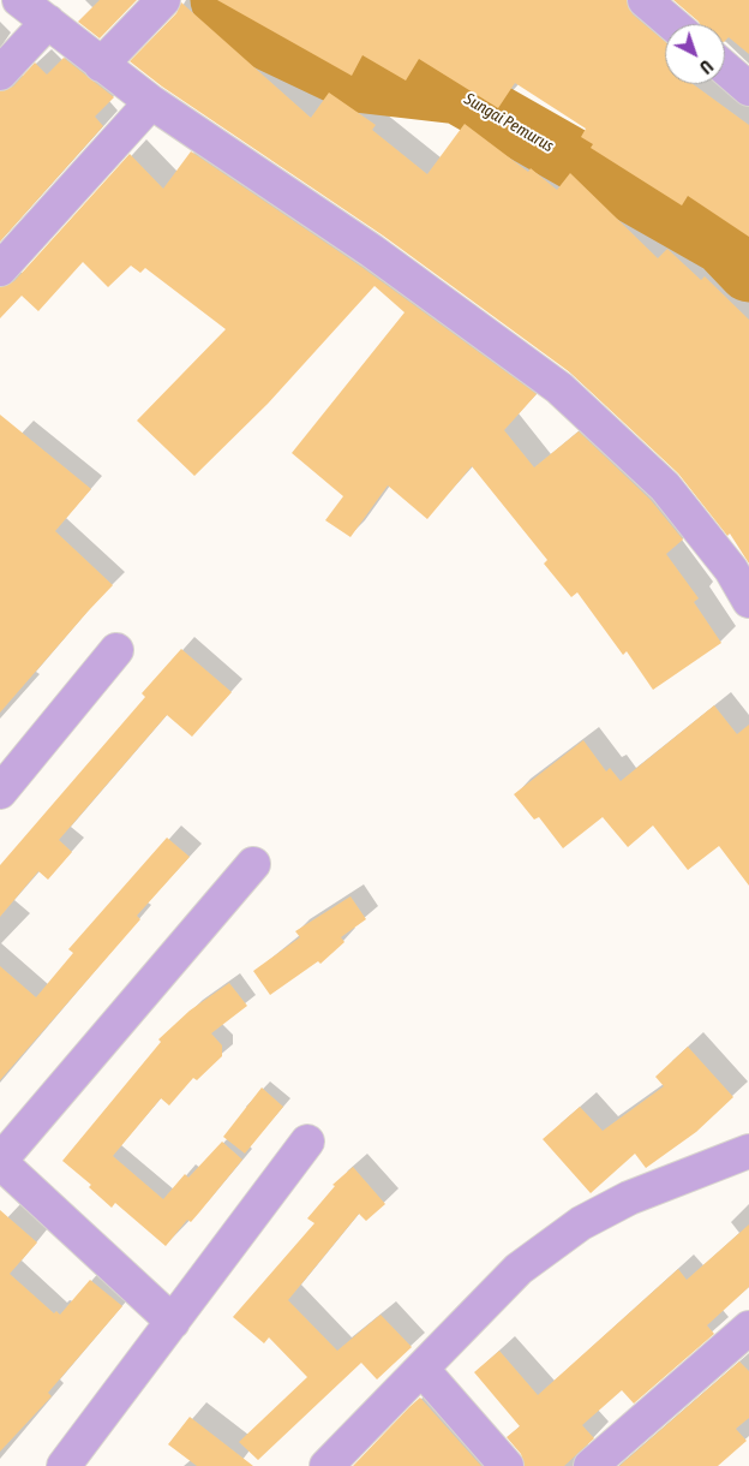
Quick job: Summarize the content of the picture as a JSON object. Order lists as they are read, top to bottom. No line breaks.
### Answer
{"water":["Sungai Pemurus"],"north":"bottom right"}
